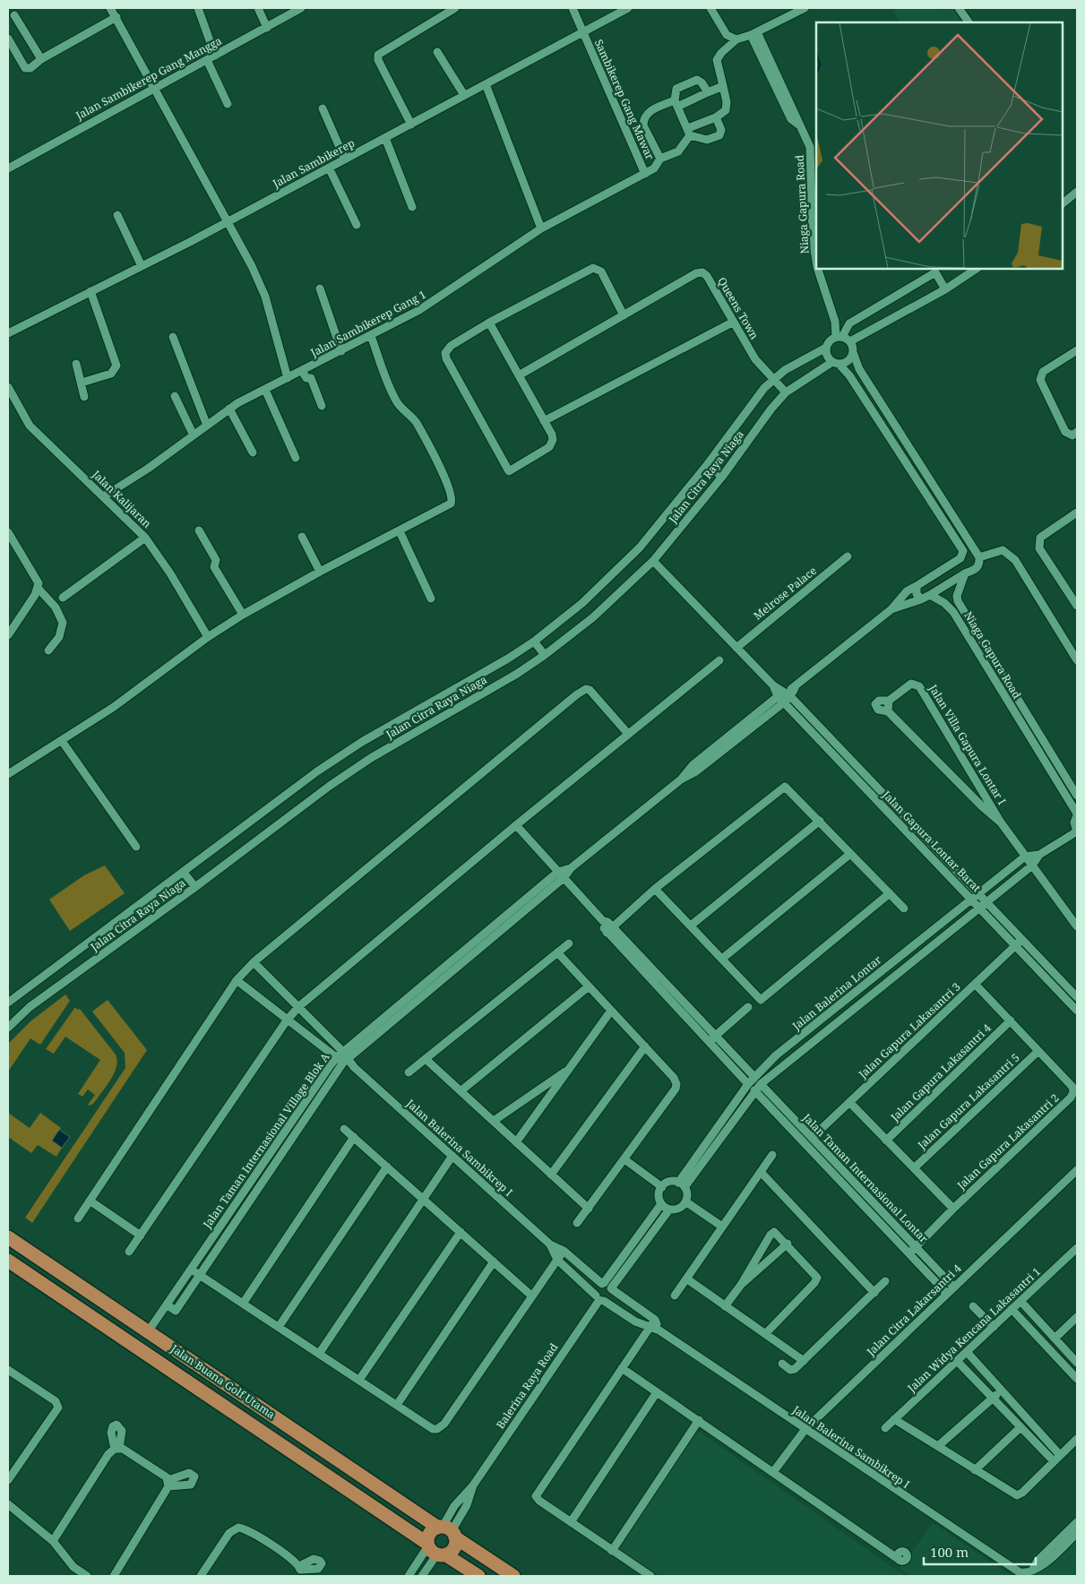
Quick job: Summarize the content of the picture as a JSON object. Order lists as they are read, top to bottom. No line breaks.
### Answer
{"streets":{"main road":["Jalan Buana Golf Utama"],"street":["Jalan Sambikerep Gang Mangga","Sambikerep Gang Mawar","Jalan Sambikerep","Niaga Gapura Road","Queens Town","Jalan Sambikerep Gang 1","Jalan Citra Raya Niaga","Jalan Kalijaran","Melrose Palace","Jalan Villa Gapura Lontar I","Jalan Gapura Lontar Barat","Jalan Balerina Lontar","Jalan Gapura Lakasantri 3","Jalan Gapura Lakasantri 4","Jalan Gapura Lakasantri 5","Jalan Taman Internasional Village Blok A","Jalan Gapura Lakasantri 2","Jalan Balerina Sambikrep I","Jalan Taman Internasional Lontar","Jalan Citra Lakarsantri 4","Jalan Widya Kencana Lakasantri 1","Balerina Raya Road"]},"crossings":[["Sambikerep Gang Mawar","Jalan Sambikerep"],["Sambikerep Gang Mawar","Jalan Sambikerep Gang 1"],["Niaga Gapura Road","Jalan Citra Raya Niaga"],["Queens Town","Jalan Citra Raya Niaga"],["Jalan Sambikerep Gang 1","Jalan Kalijaran"],["Jalan Citra Raya Niaga","Jalan Gapura Lontar Barat"],["Melrose Palace","Jalan Gapura Lontar Barat"],["Jalan Villa Gapura Lontar I","Jalan Balerina Lontar"],["Jalan Gapura Lontar Barat","Jalan Balerina Lontar"],["Jalan Gapura Lontar Barat","Jalan Gapura Lakasantri 3"],["Jalan Gapura Lontar Barat","Jalan Taman Internasional Village Blok A"],["Jalan Balerina Lontar","Jalan Taman Internasional Lontar"],["Jalan Gapura Lakasantri 3","Jalan Gapura Lakasantri 2"],["Jalan Gapura Lakasantri 3","Jalan Taman Internasional Lontar"],["Jalan Gapura Lakasantri 4","Jalan Gapura Lakasantri 2"],["Jalan Gapura Lakasantri 5","Jalan Gapura Lakasantri 2"],["Jalan Taman Internasional Village Blok A","Jalan Balerina Sambikrep I"],["Jalan Taman Internasional Village Blok A","Jalan Buana Golf Utama"],["Jalan Gapura Lakasantri 2","Jalan Taman Internasional Lontar"],["Jalan Balerina Sambikrep I","Jalan Citra Lakarsantri 4"],["Jalan Balerina Sambikrep I","Balerina Raya Road"],["Jalan Taman Internasional Lontar","Jalan Citra Lakarsantri 4"],["Jalan Buana Golf Utama","Balerina Raya Road"]],"scale_bar":"100 m"}
